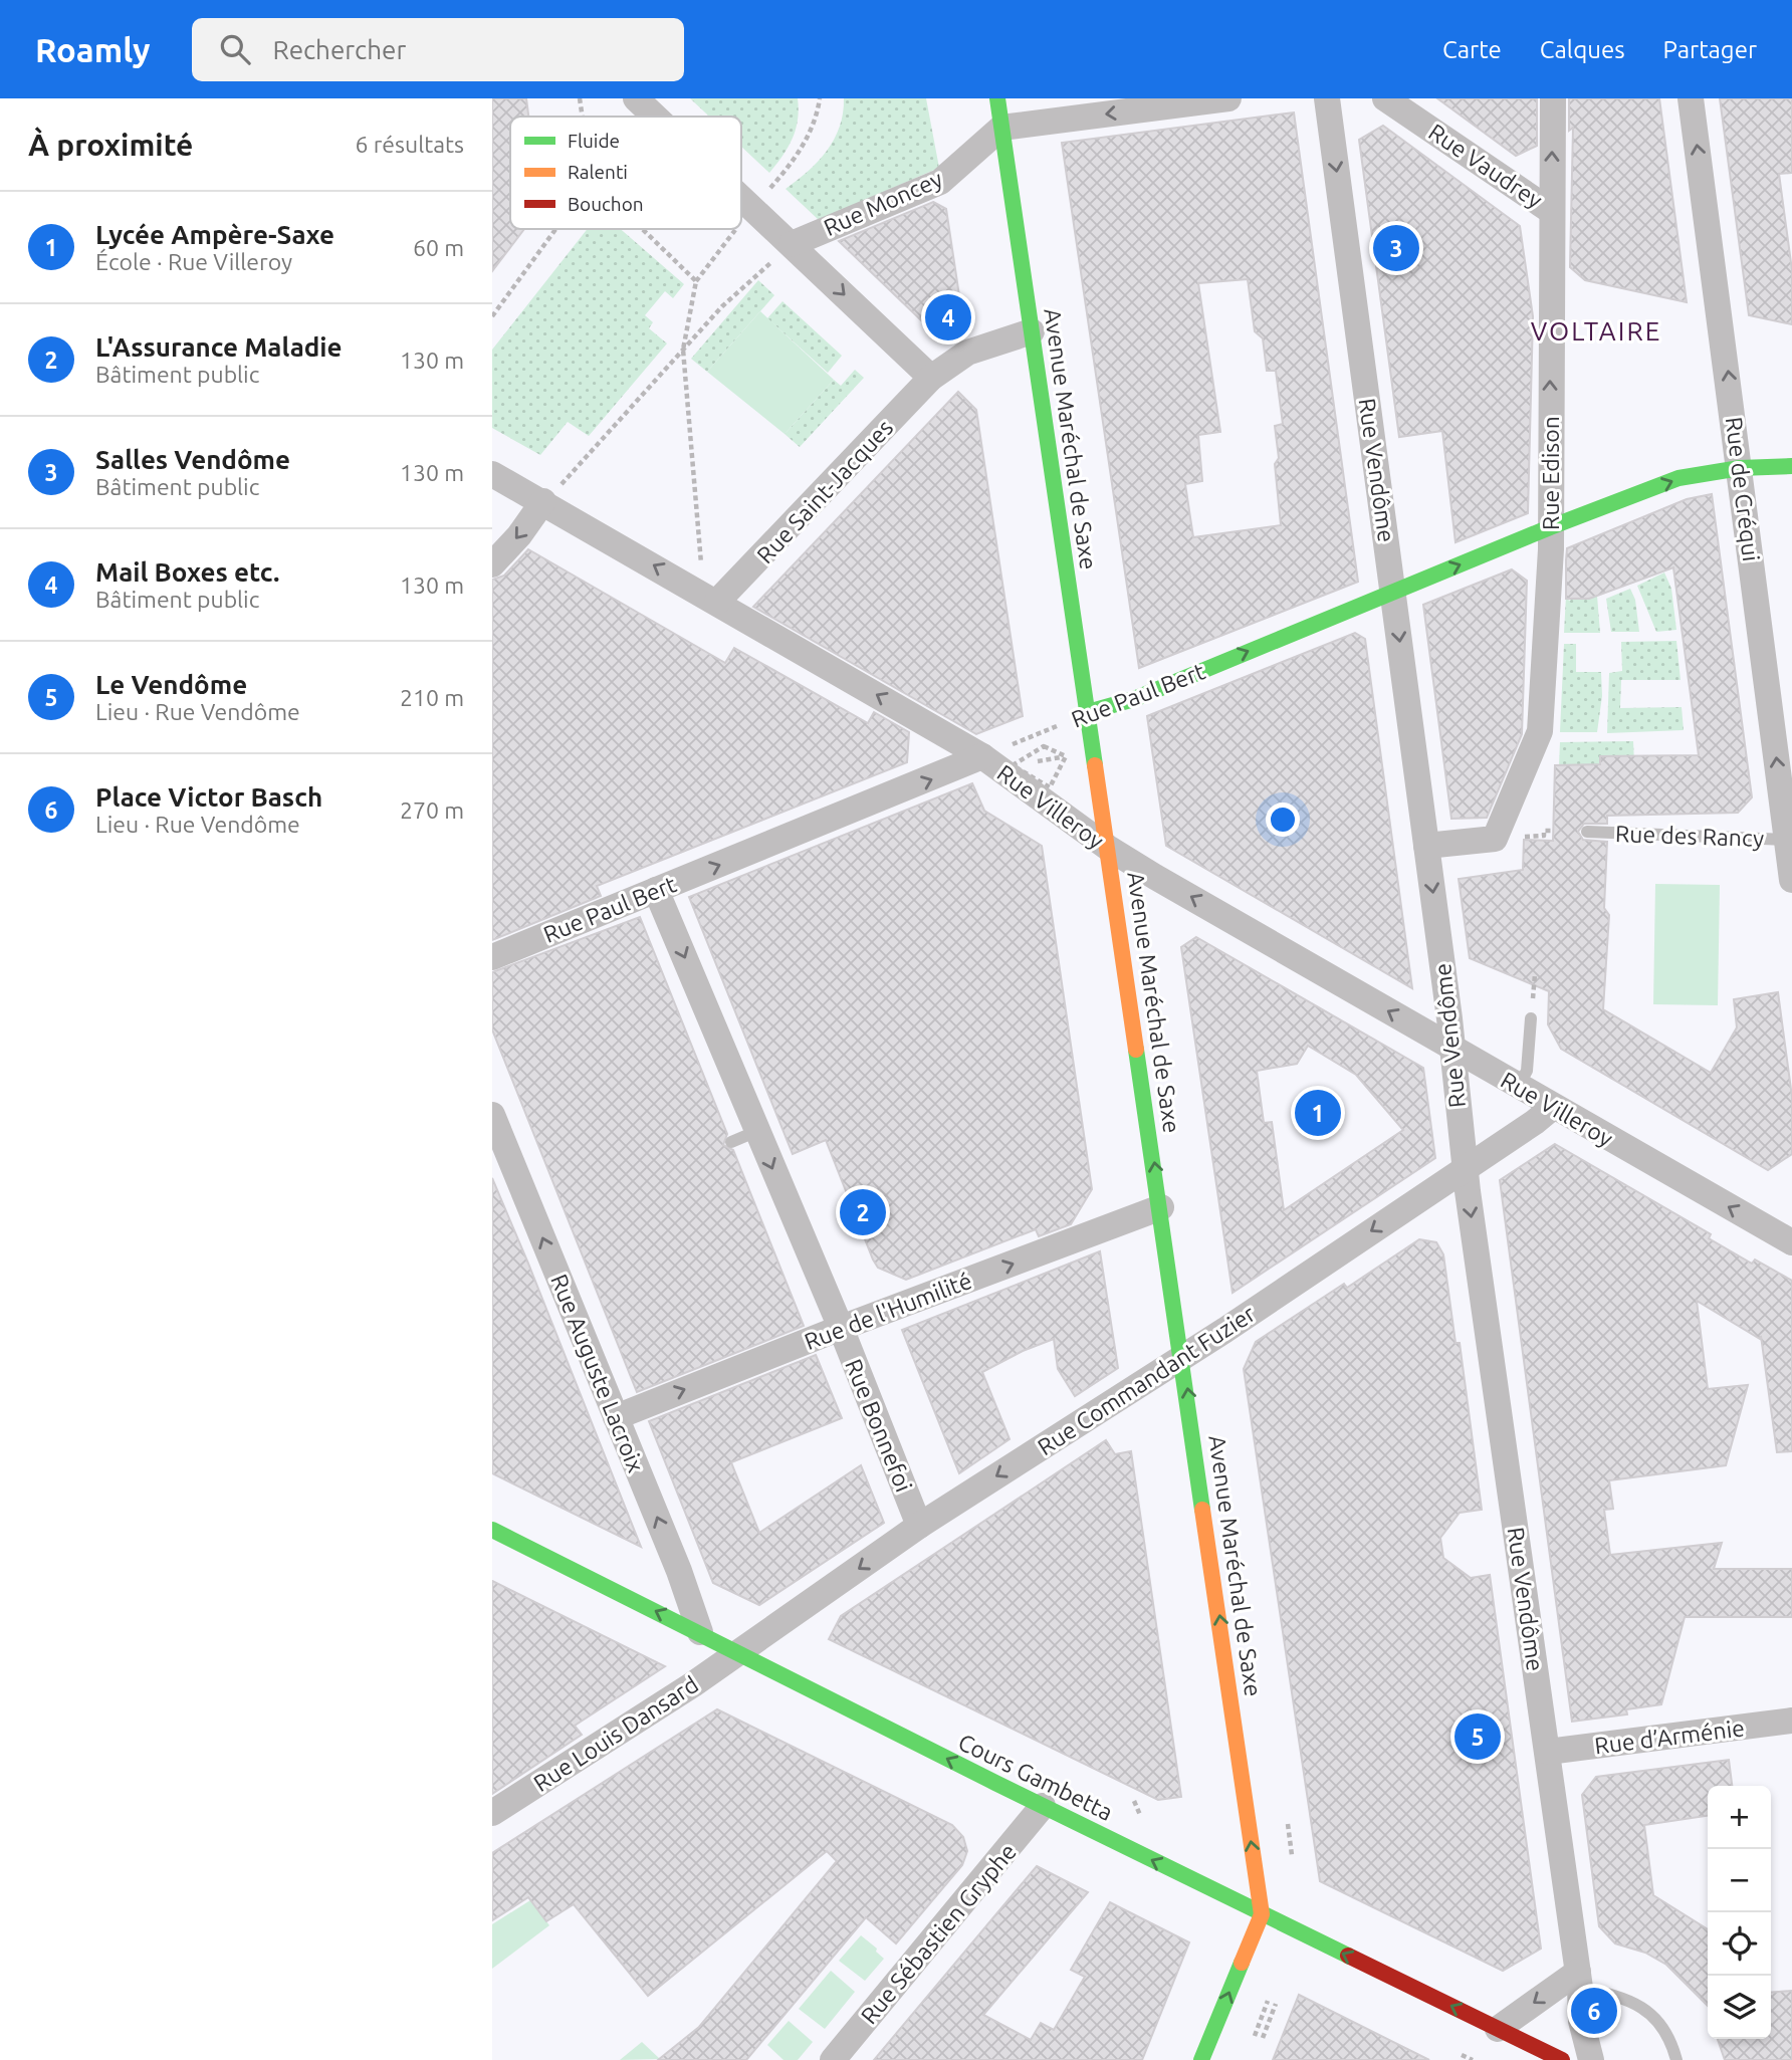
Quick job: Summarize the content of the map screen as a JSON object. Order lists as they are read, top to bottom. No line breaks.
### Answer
{"streets":{"main road":["Avenue Maréchal de Saxe","Rue Paul Bert","Cours Gambetta"],"street":["Rue Vaudrey","Rue Moncey","Rue Vendôme","Rue Edison","Rue de Créqui","Rue Saint-Jacques","Rue Villeroy","Rue de l'Humilité","Rue Auguste Lacroix","Rue Commandant Fuzier","Rue Bonnefoi","Rue Louis Dansard","Rue d’Arménie","Rue Sébastien Gryphe"],"lane":["Rue des Rancy"]},"crossings":[["Rue Vaudrey","Rue Edison"],["Rue Moncey","Avenue Maréchal de Saxe"],["Avenue Maréchal de Saxe","Rue Saint-Jacques"],["Avenue Maréchal de Saxe","Rue Paul Bert"],["Avenue Maréchal de Saxe","Rue Villeroy"],["Avenue Maréchal de Saxe","Rue de l'Humilité"],["Avenue Maréchal de Saxe","Rue Commandant Fuzier"],["Avenue Maréchal de Saxe","Cours Gambetta"],["Rue Vendôme","Rue Edison"],["Rue Vendôme","Rue Paul Bert"],["Rue Vendôme","Rue Villeroy"],["Rue Vendôme","Rue Commandant Fuzier"],["Rue Vendôme","Rue d’Arménie"],["Rue Edison","Rue Paul Bert"],["Rue de Créqui","Rue Paul Bert"],["Rue de Créqui","Rue des Rancy"],["Rue Saint-Jacques","Rue Villeroy"],["Rue Paul Bert","Rue Villeroy"],["Rue Paul Bert","Rue Bonnefoi"],["Rue Villeroy","Rue Commandant Fuzier"],["Rue de l'Humilité","Rue Auguste Lacroix"],["Rue de l'Humilité","Rue Bonnefoi"],["Rue Auguste Lacroix","Cours Gambetta"],["Rue Commandant Fuzier","Rue Bonnefoi"],["Rue Commandant Fuzier","Rue Louis Dansard"],["Rue Commandant Fuzier","Cours Gambetta"],["Rue Louis Dansard","Cours Gambetta"],["Cours Gambetta","Rue Sébastien Gryphe"]],"one_way":["Avenue Maréchal de Saxe","Rue Vendôme","Rue Edison","Rue de Créqui","Rue Paul Bert","Rue Villeroy","Rue de l'Humilité","Rue Auguste Lacroix","Rue Commandant Fuzier","Rue Bonnefoi","Cours Gambetta"],"districts":["VOLTAIRE"],"legend":["Fluide","Ralenti","Bouchon"],"page":{"header":"Roamly","search":"Rechercher","nav":["Carte","Calques","Partager"],"heading":["À proximité","6 résultats"],"list":[{"mark":"1","name":"Lycée Ampère-Saxe","note":"École · Rue Villeroy","value":"60 m"},{"mark":"2","name":"L'Assurance Maladie","note":"Bâtiment public","value":"130 m"},{"mark":"3","name":"Salles Vendôme","note":"Bâtiment public","value":"130 m"},{"mark":"4","name":"Mail Boxes etc.","note":"Bâtiment public","value":"130 m"},{"mark":"5","name":"Le Vendôme","note":"Lieu · Rue Vendôme","value":"210 m"},{"mark":"6","name":"Place Victor Basch","note":"Lieu · Rue Vendôme","value":"270 m"}],"pins":["3","4","1","2","5","6"],"map_buttons":["+","−"]}}
